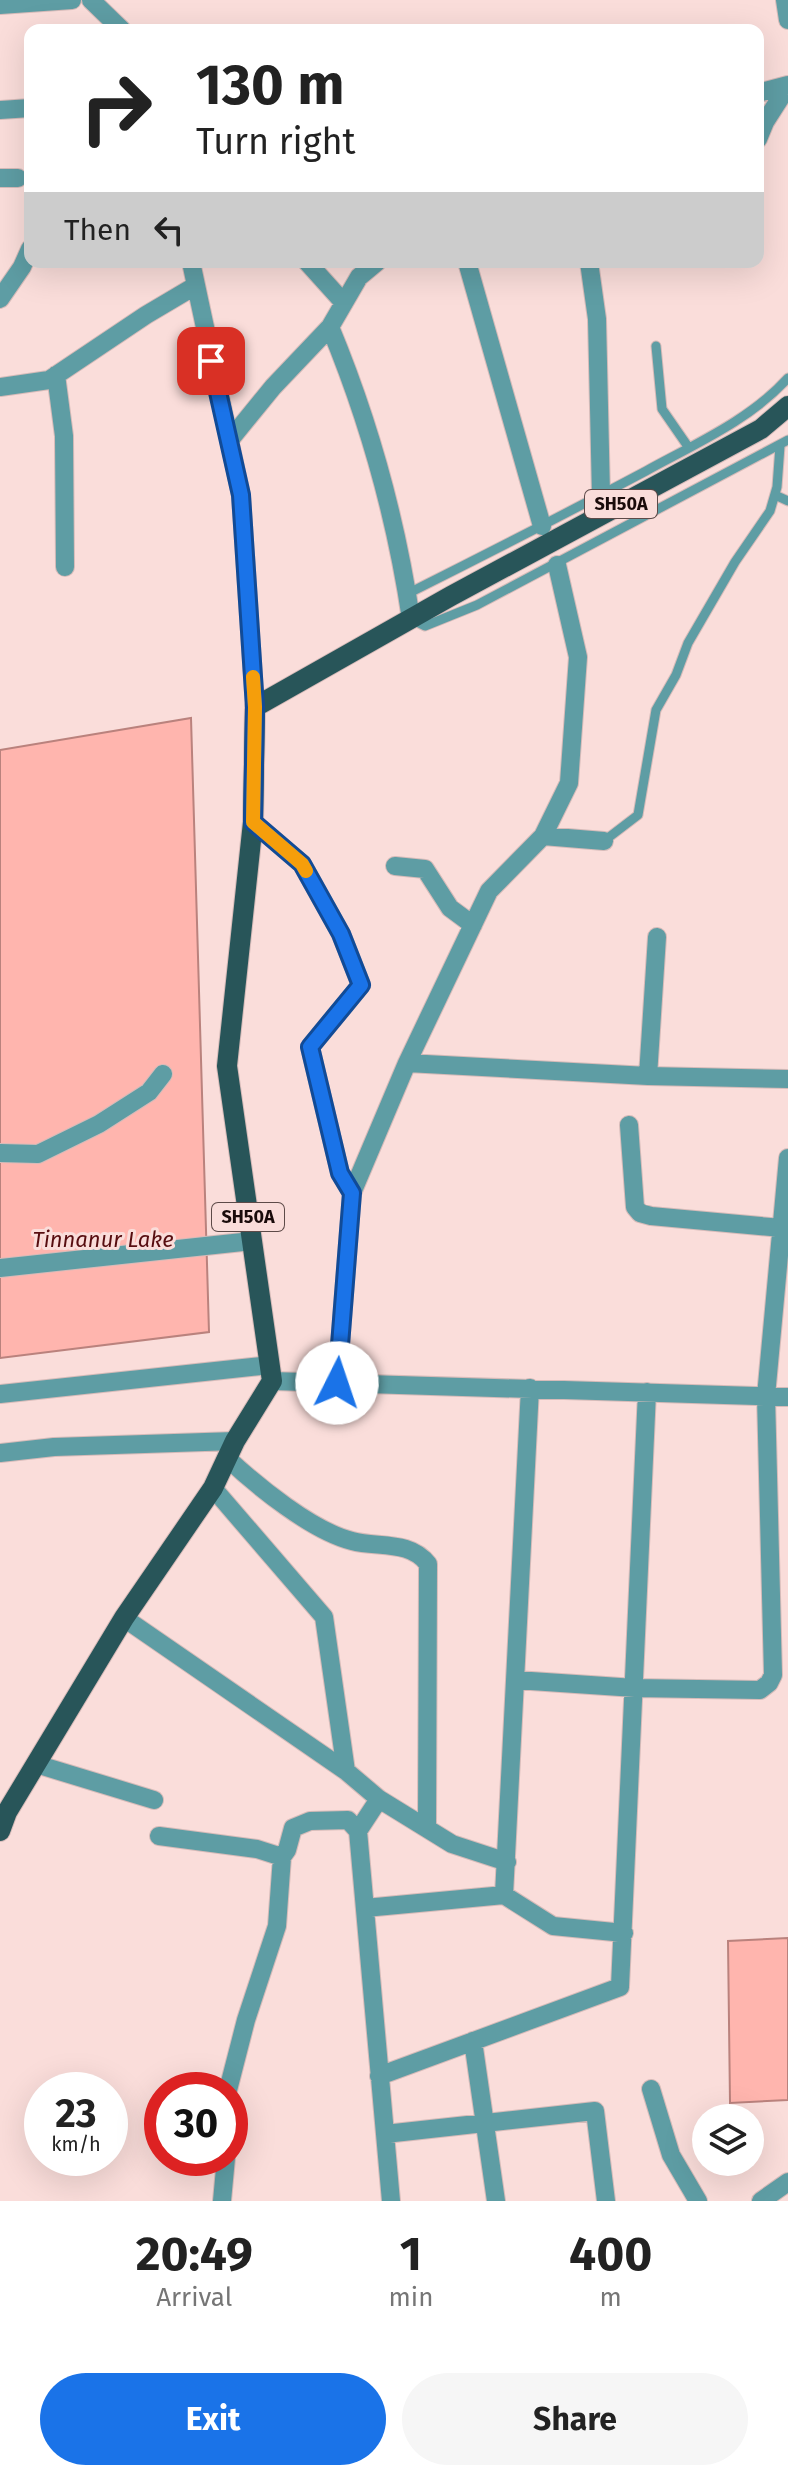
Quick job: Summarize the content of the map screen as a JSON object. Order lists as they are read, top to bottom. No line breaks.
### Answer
{"streets":{"main road":["SH50A"]},"water":["Tinnanur Lake"],"page":{"turn":["130 m","Turn right"],"then":"Then","speed":"23 km/h","limit":"30","eta":["20:49","Arrival","1","min","400","m"],"buttons":["Exit","Share"]}}
